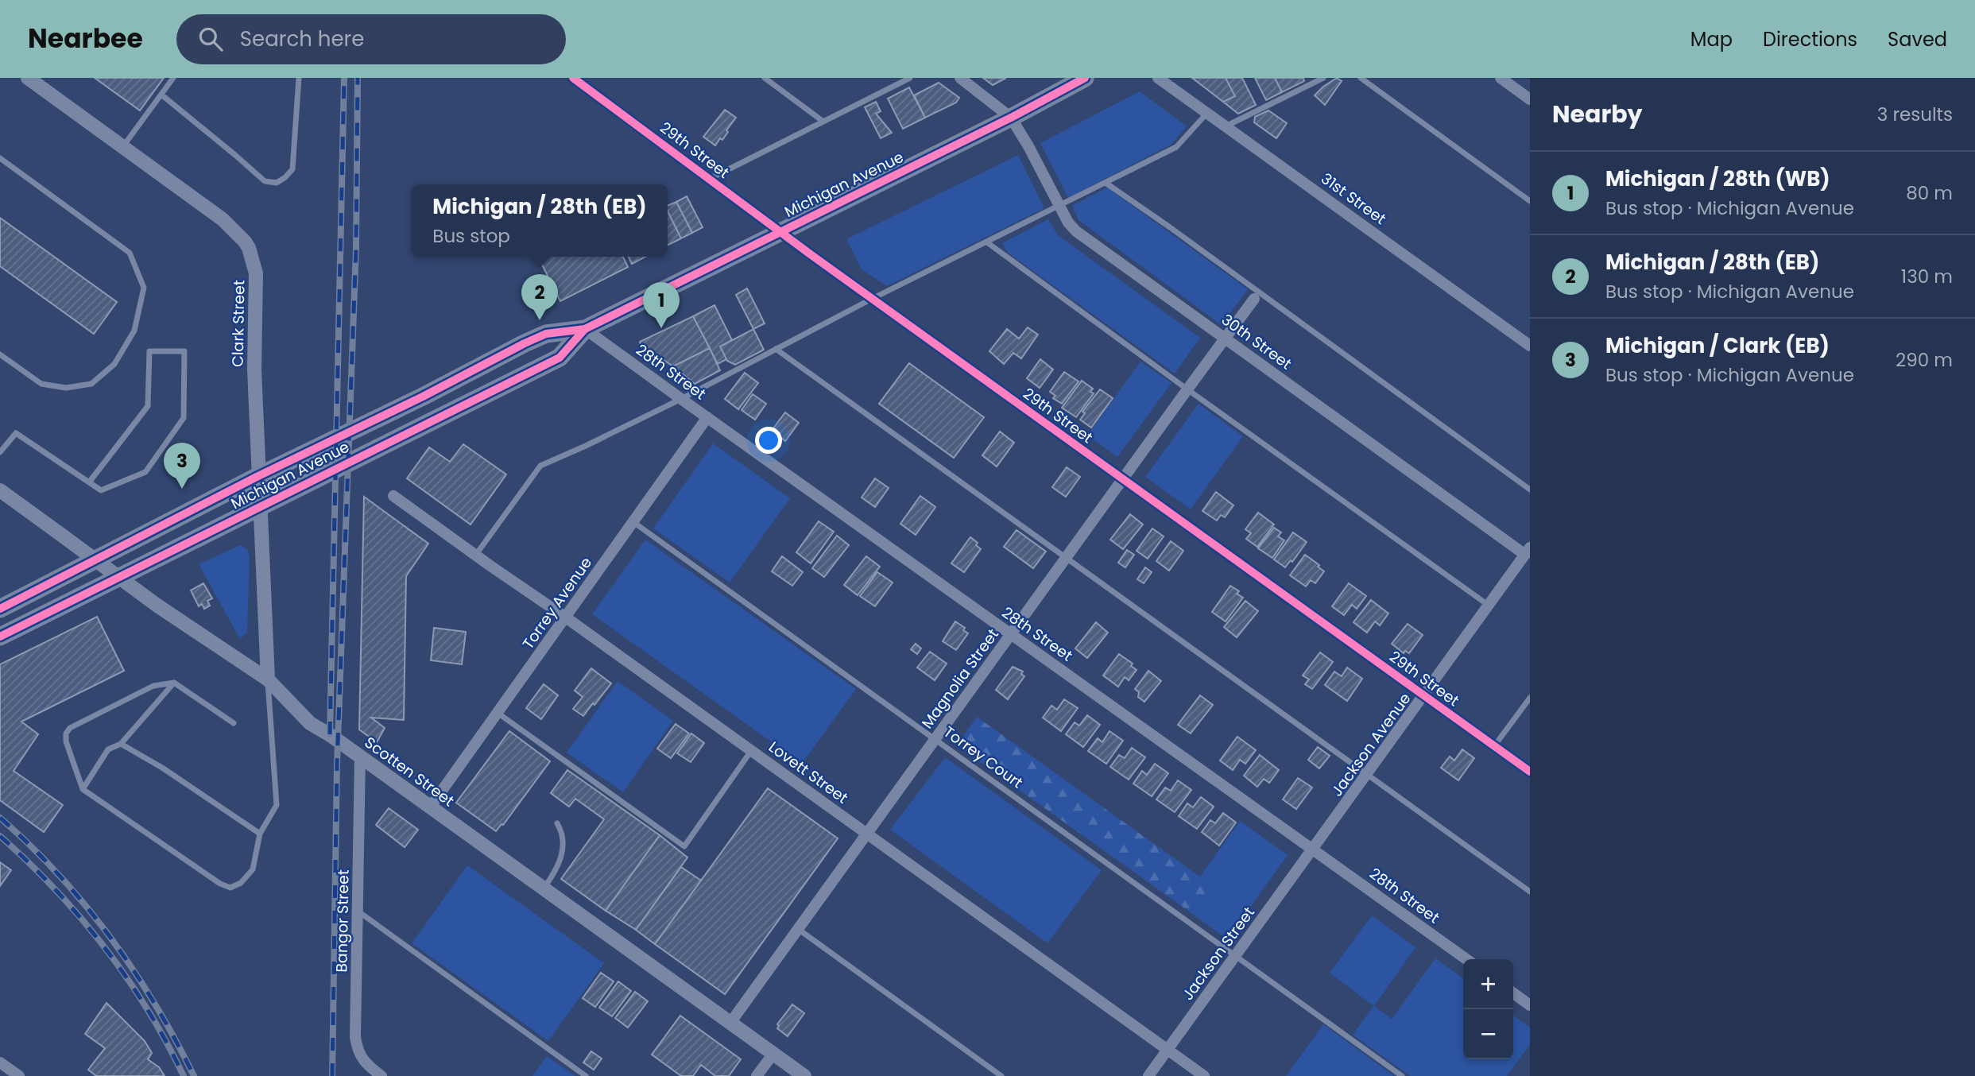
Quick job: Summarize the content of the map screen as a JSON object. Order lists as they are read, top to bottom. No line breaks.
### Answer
{"streets":{"main road":["Michigan Avenue"],"street":["29th Street","31st Street","Clark Street","30th Street","28th Street","Torrey Avenue","Magnolia Street","Jackson Avenue","Scotten Street","Lovett Street","Bangor Street","Jackson Street"],"lane":["Torrey Court"]},"crossings":[["29th Street","Michigan Avenue"],["29th Street","Magnolia Street"],["29th Street","Jackson Avenue"],["Michigan Avenue","Clark Street"],["Michigan Avenue","30th Street"],["Michigan Avenue","28th Street"],["Clark Street","Scotten Street"],["30th Street","Magnolia Street"],["30th Street","Jackson Avenue"],["28th Street","Torrey Avenue"],["28th Street","Magnolia Street"],["28th Street","Jackson Avenue"],["28th Street","Jackson Street"],["Torrey Avenue","Torrey Court"],["Torrey Avenue","Scotten Street"],["Torrey Avenue","Lovett Street"],["Magnolia Street","Torrey Court"],["Magnolia Street","Scotten Street"],["Magnolia Street","Lovett Street"],["Jackson Avenue","Jackson Street"],["Torrey Court","Jackson Street"],["Scotten Street","Bangor Street"],["Lovett Street","Jackson Street"]],"page":{"header":"Nearbee","search":"Search here","nav":["Map","Directions","Saved"],"heading":["Nearby","3 results"],"list":[{"mark":"1","name":"Michigan / 28th (WB)","note":"Bus stop · Michigan Avenue","value":"80 m"},{"mark":"2","name":"Michigan / 28th (EB)","note":"Bus stop · Michigan Avenue","value":"130 m"},{"mark":"3","name":"Michigan / Clark (EB)","note":"Bus stop · Michigan Avenue","value":"290 m"}],"popup":["Michigan / 28th (EB)","Bus stop"],"pins":["2","1","3"],"map_buttons":["+","−"]}}
